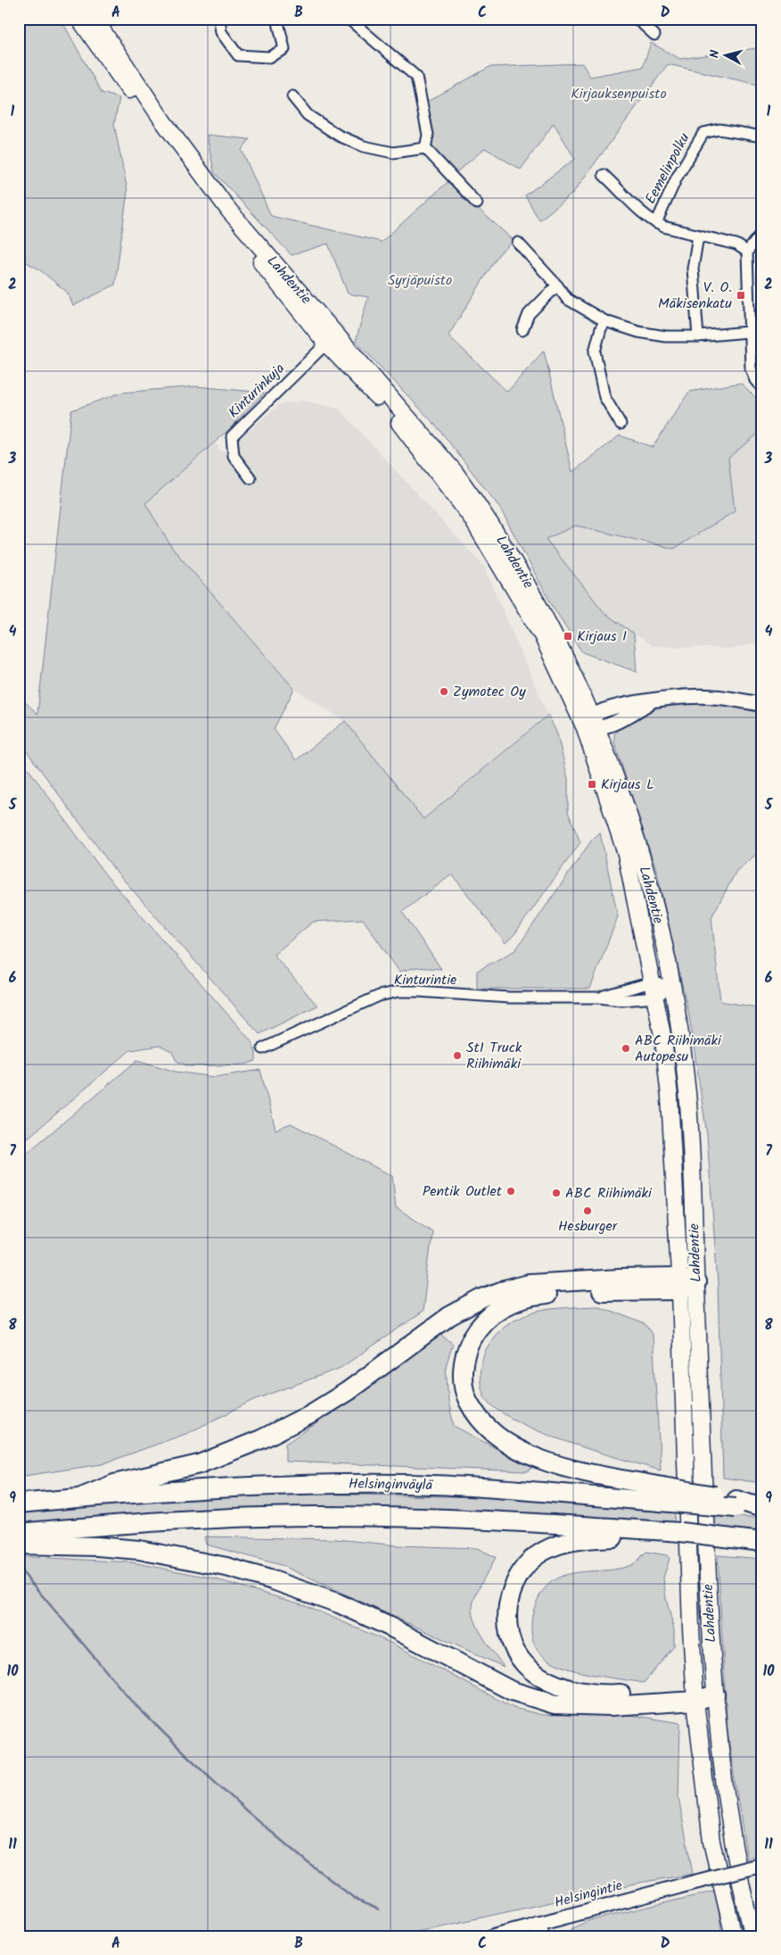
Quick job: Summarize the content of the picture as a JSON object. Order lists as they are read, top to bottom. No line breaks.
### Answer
{"streets":{"highway":["Helsinginväylä"],"main road":["Lahdentie","Helsingintie"],"street":["Eemelinpolku","Kinturinkuja","Kinturintie"]},"crossings":[["Lahdentie","Kinturinkuja"],["Lahdentie","Kinturintie"]],"parks":["Kirjauksenpuisto","Syrjäpuisto"],"places":{"transit":["V. O. Mäkisenkatu","Kirjaus I","Kirjaus L"],"other":["Zymotec Oy","ABC Riihimäki Autopesu","St1 Truck Riihimäki","Pentik Outlet","ABC Riihimäki","Hesburger"]},"north":"left","grid":{"columns":["A","B","C","D"],"rows":["1","2","3","4","5","6","7","8","9","10","11"]}}
